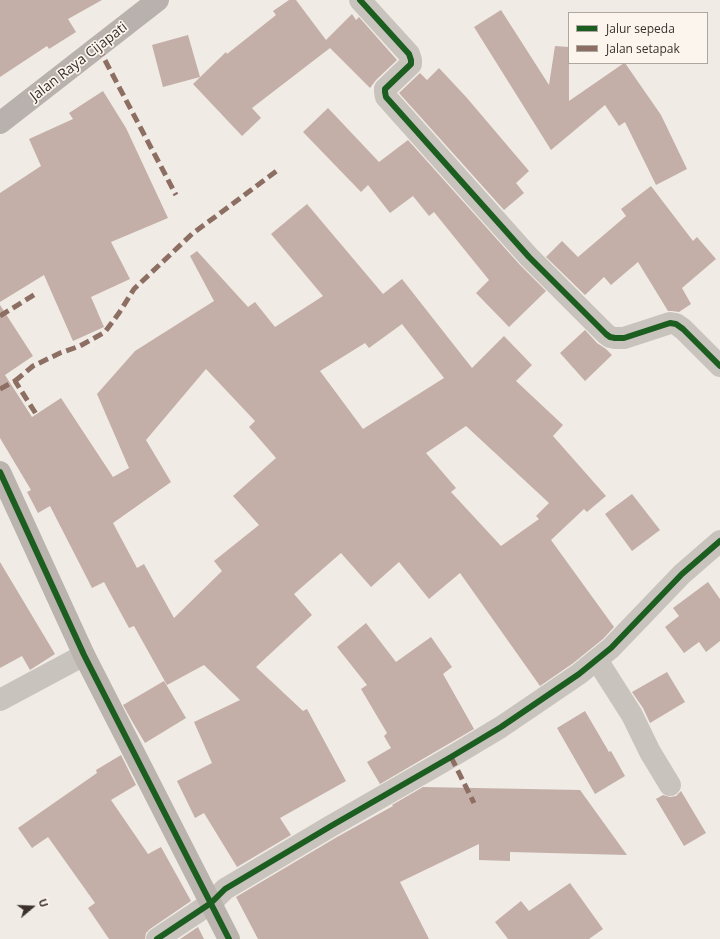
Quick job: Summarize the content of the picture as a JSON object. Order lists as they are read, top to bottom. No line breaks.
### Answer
{"streets":{"main road":["Jalan Raya Cijapati"]},"legend":["Jalur sepeda","Jalan setapak"],"north":"right"}
